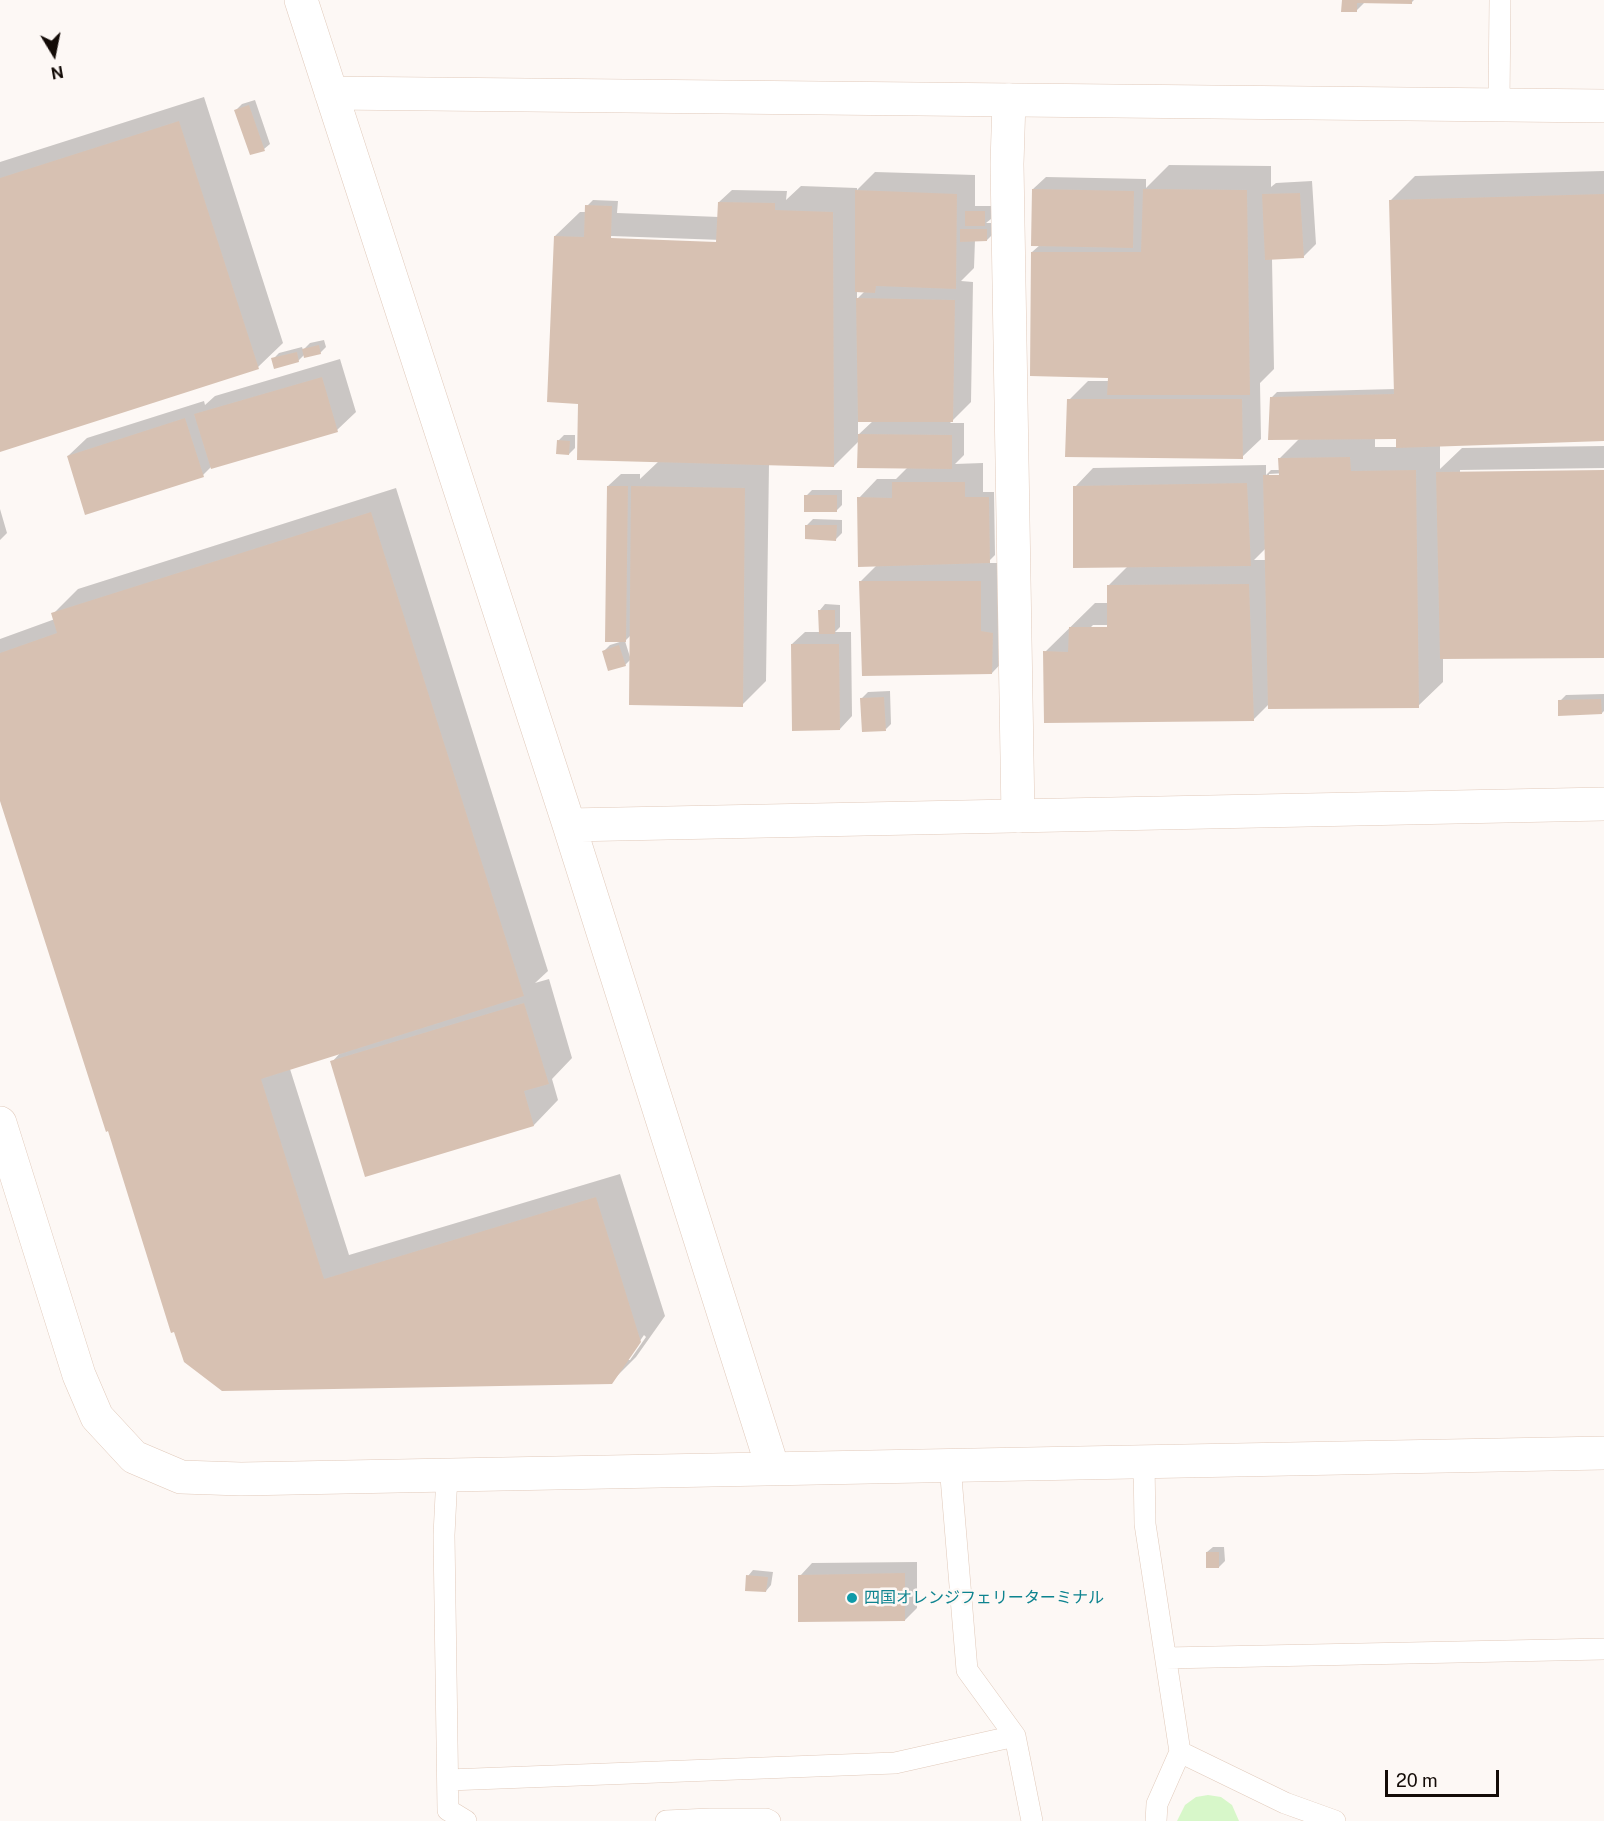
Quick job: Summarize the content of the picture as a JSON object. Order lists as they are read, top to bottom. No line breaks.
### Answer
{"places":["四国オレンジフェリーターミナル"],"scale_bar":"20 m","north":"bottom"}
